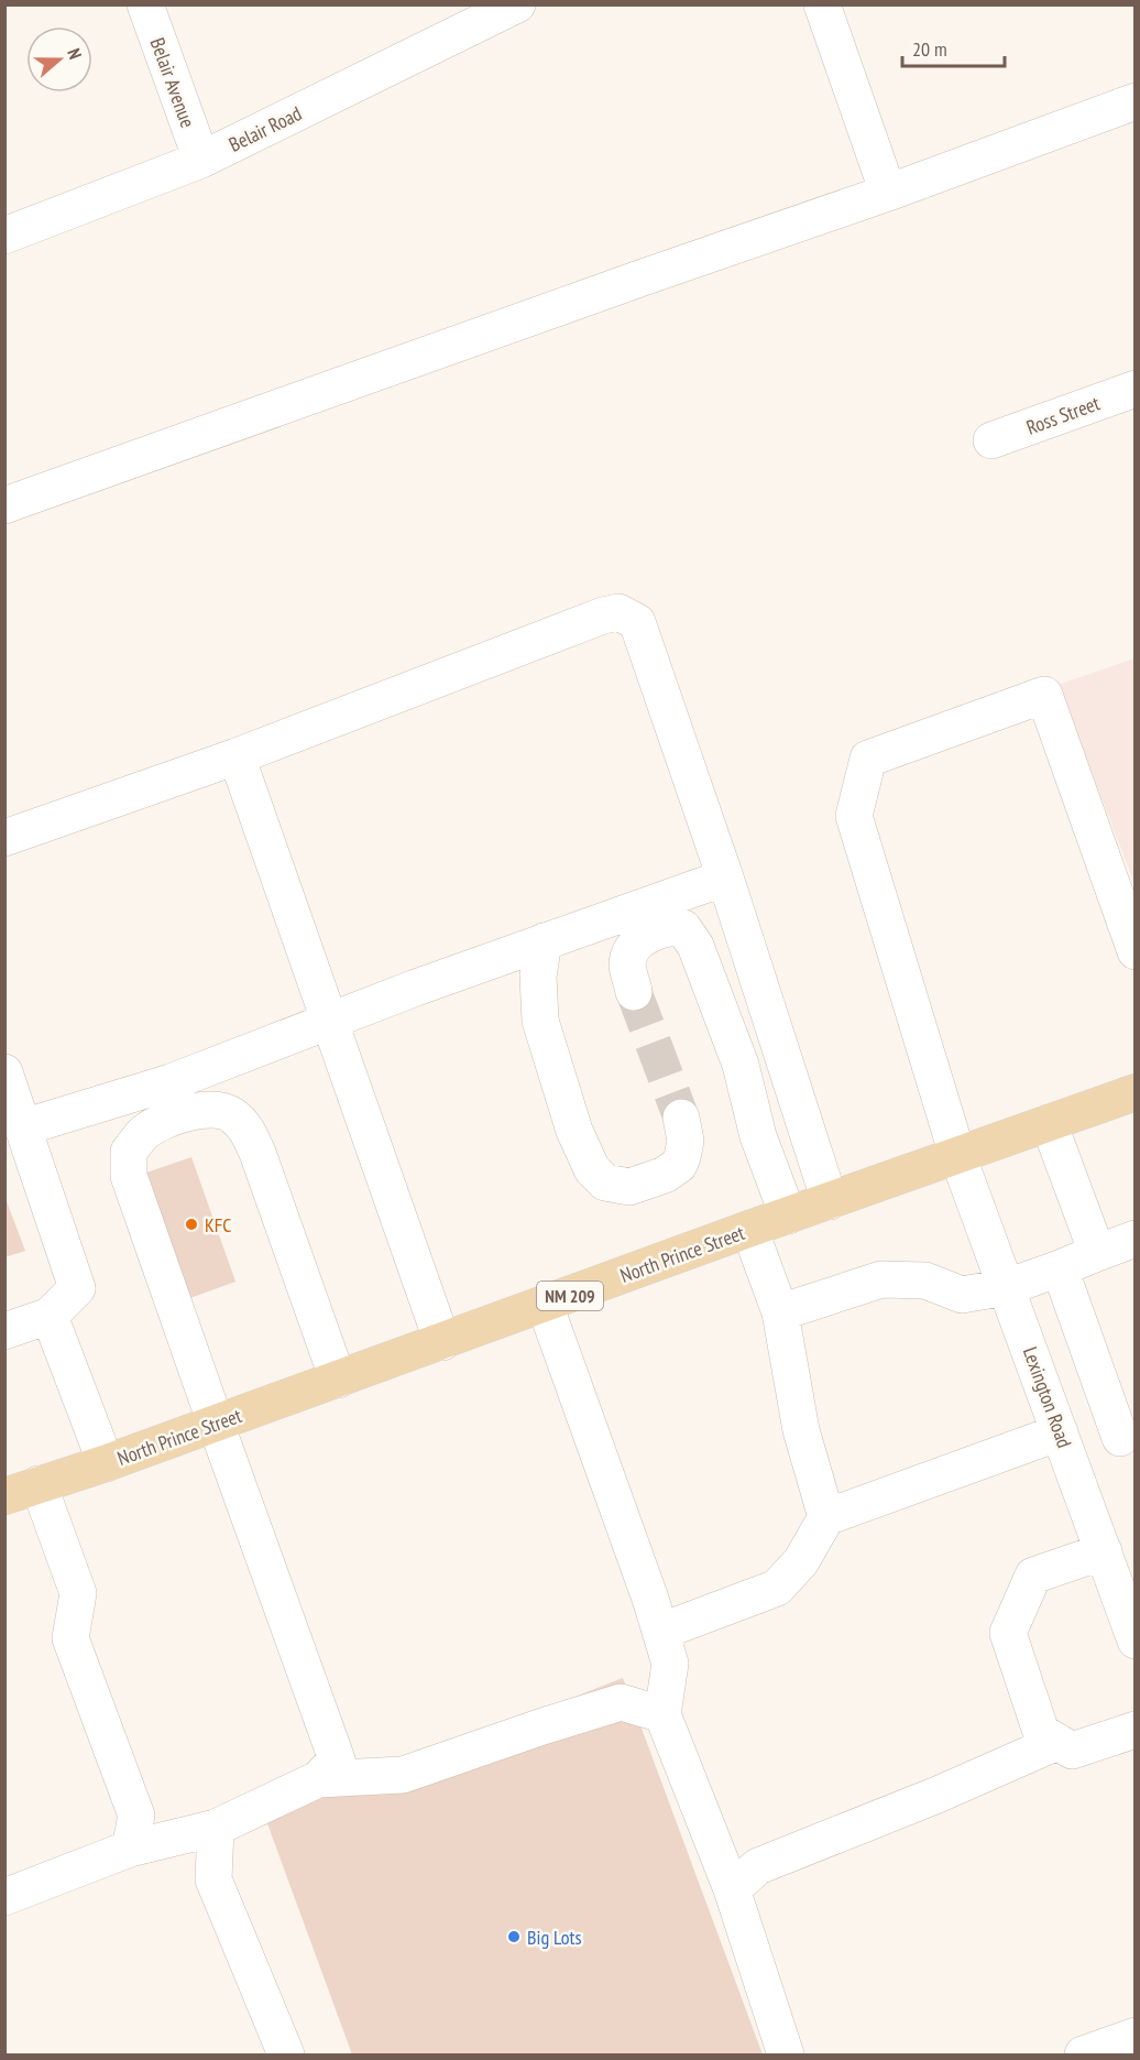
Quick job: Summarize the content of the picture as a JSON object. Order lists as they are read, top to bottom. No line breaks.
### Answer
{"streets":{"main road":["North Prince Street","NM 209"],"street":["Belair Avenue","Belair Road","Ross Street","Lexington Road"]},"crossings":[["Belair Avenue","Belair Road"],["North Prince Street","Lexington Road"]],"places":["KFC","Big Lots"],"scale_bar":"20 m","north":"right"}
